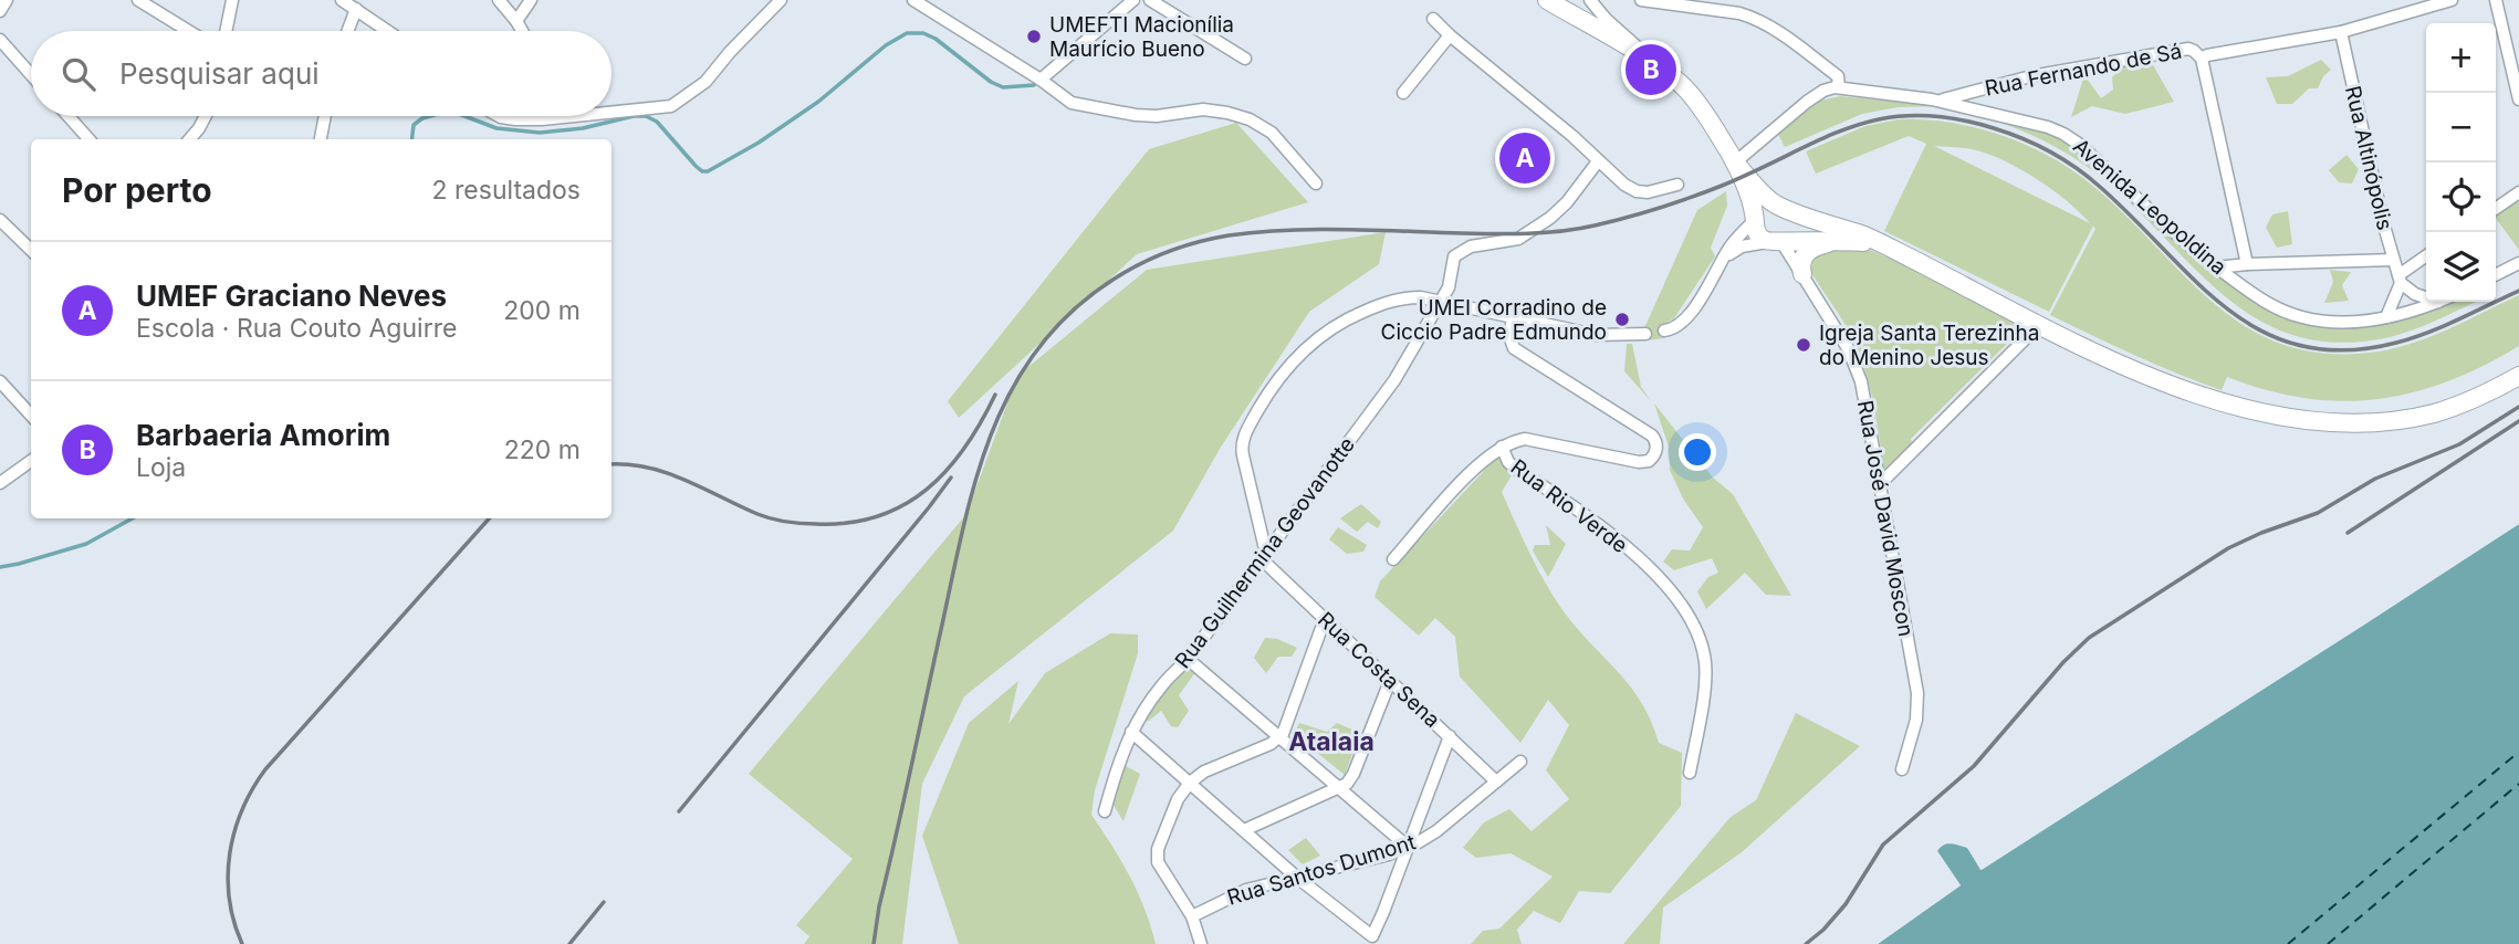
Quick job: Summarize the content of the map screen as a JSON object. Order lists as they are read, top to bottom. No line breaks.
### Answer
{"streets":{"street":["Rua Fernando de Sá","Rua Altinópolis","Avenida Leopoldina","Rua Rio Verde","Rua José David Moscon","Rua Guilhermina Geovanotte","Rua Costa Sena","Rua Santos Dumont"]},"crossings":[["Rua Fernando de Sá","Rua Altinópolis"],["Rua Fernando de Sá","Avenida Leopoldina"],["Rua Guilhermina Geovanotte","Rua Costa Sena"],["Rua Costa Sena","Rua Santos Dumont"]],"districts":["Atalaia"],"places":["UMEFTI Macionília Maurício Bueno","UMEI Corradino de Ciccio Padre Edmundo","Igreja Santa Terezinha do Menino Jesus"],"page":{"map_buttons":["+","−"],"search":"Pesquisar aqui","pins":["B","A"],"heading":["Por perto","2 resultados"],"list":[{"mark":"A","name":"UMEF Graciano Neves","note":"Escola · Rua Couto Aguirre","value":"200 m"},{"mark":"B","name":"Barbaeria Amorim","note":"Loja","value":"220 m"}]}}
